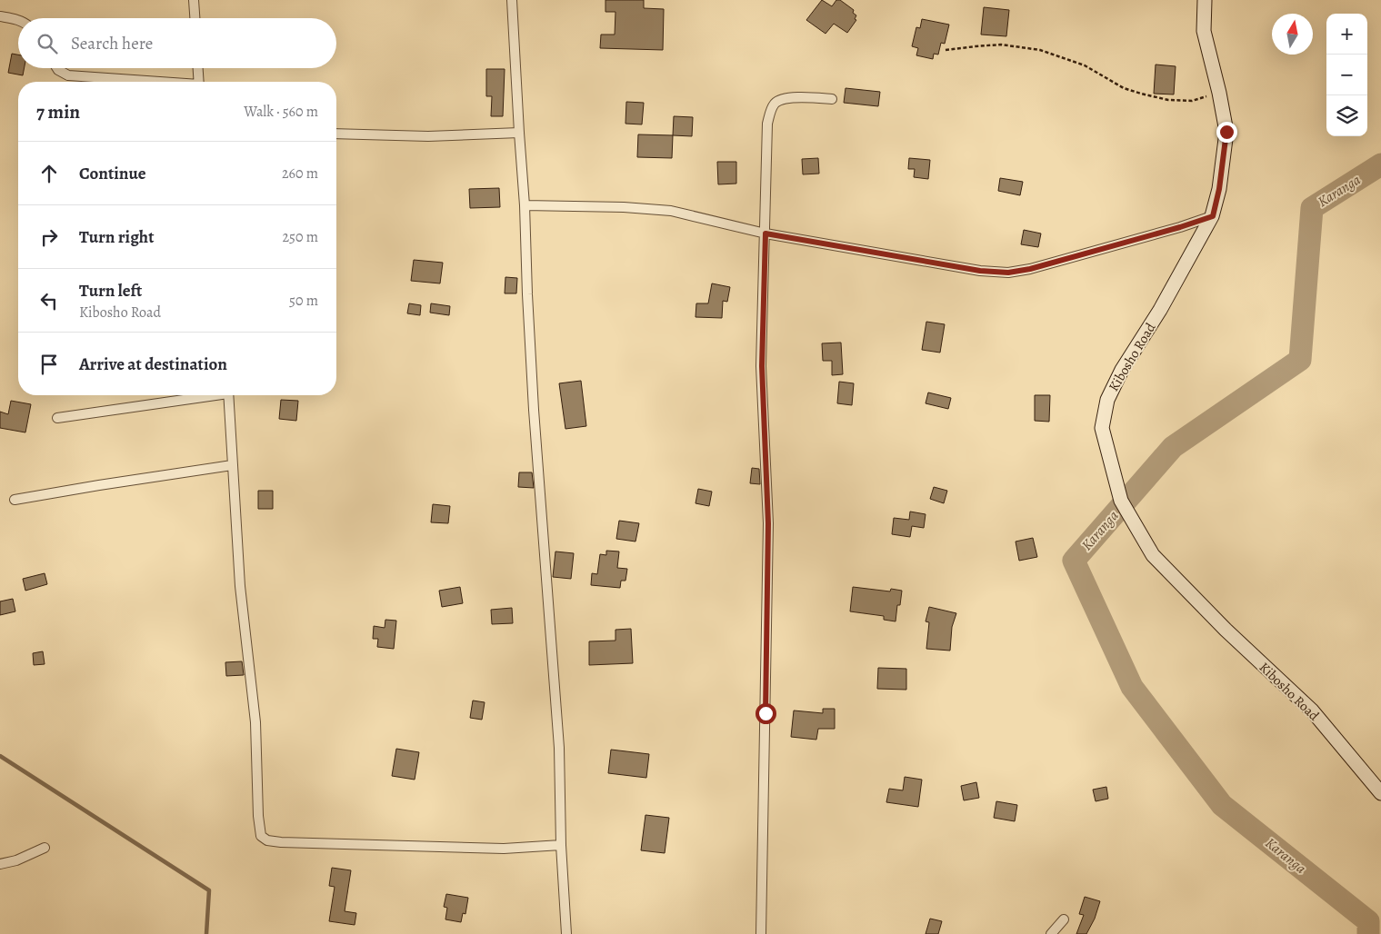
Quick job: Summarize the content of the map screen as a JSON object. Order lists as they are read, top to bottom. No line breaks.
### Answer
{"streets":{"main road":["Kibosho Road"]},"water":["Karanga"],"north":"top","page":{"map_buttons":["+","−"],"search":"Search here","heading":["7 min","Walk · 560 m"],"list":[["Continue","260 m"],["Turn right","250 m"],["Turn left","Kibosho Road","50 m"],"Arrive at destination"]}}
